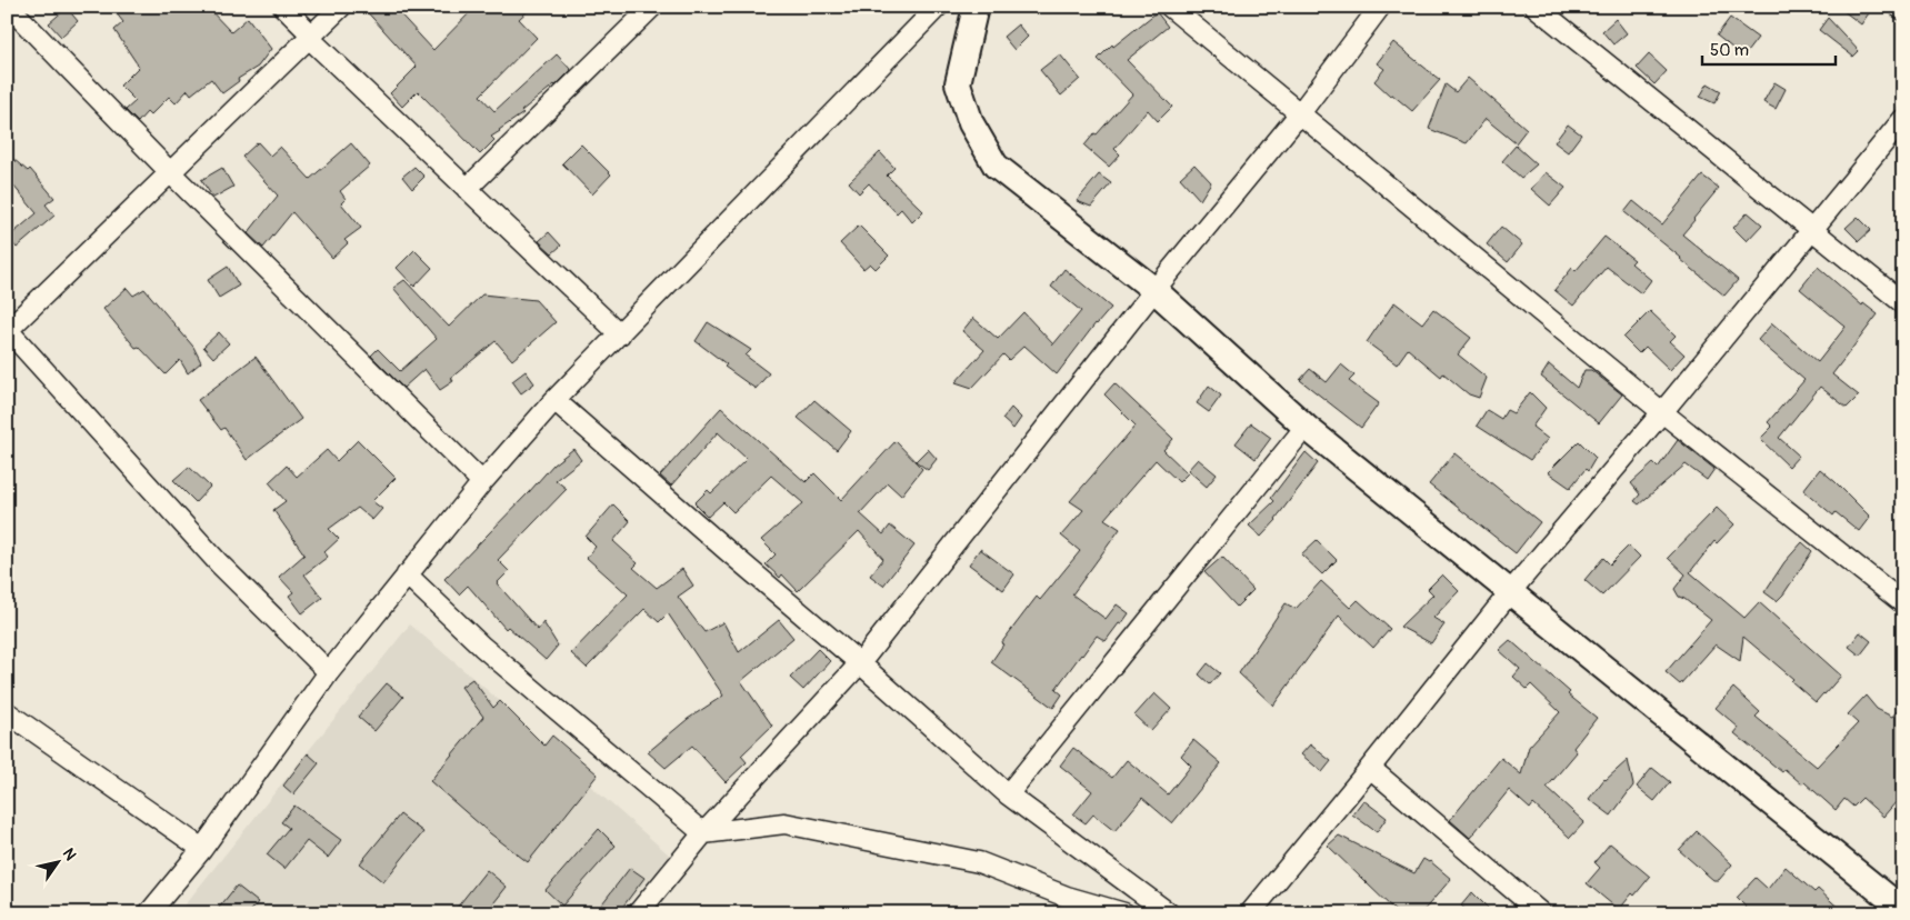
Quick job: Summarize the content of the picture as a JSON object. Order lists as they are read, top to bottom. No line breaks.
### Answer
{"scale_bar":"50 m","north":"top right"}
